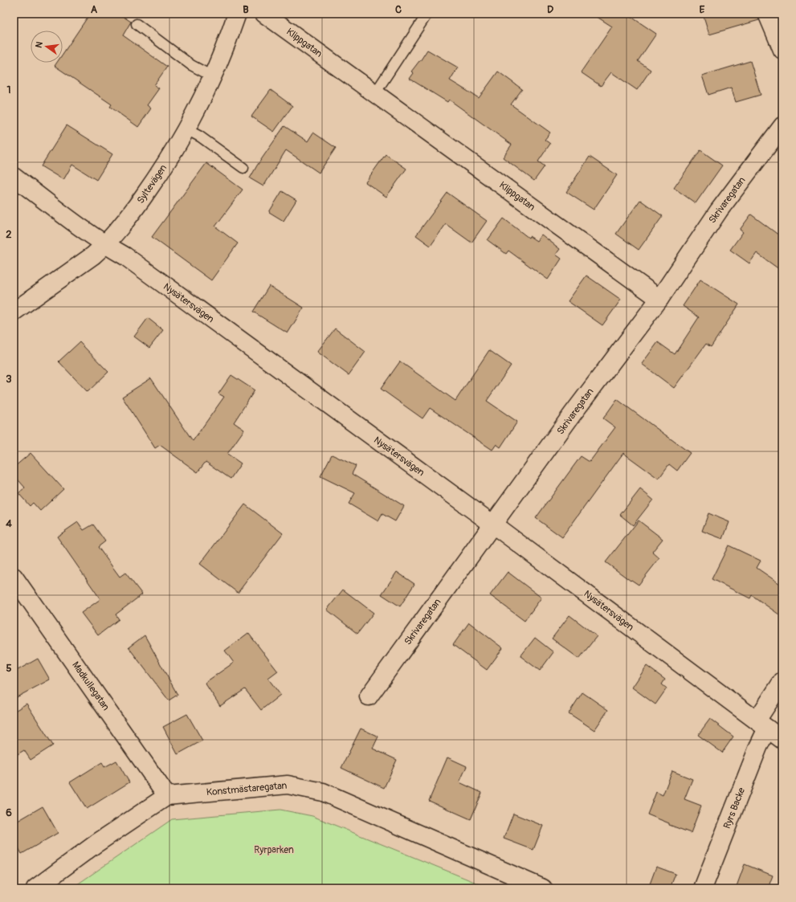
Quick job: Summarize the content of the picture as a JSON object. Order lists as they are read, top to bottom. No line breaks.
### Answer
{"streets":{"street":["Klippgatan","Syltevägen","Skrivaregatan","Nysätersvägen","Madkullegatan","Konstmästaregatan","Ryrs Backe"]},"crossings":[["Klippgatan","Skrivaregatan"],["Syltevägen","Nysätersvägen"],["Skrivaregatan","Nysätersvägen"],["Nysätersvägen","Ryrs Backe"],["Madkullegatan","Konstmästaregatan"]],"parks":["Ryrparken"],"north":"left","grid":{"columns":["A","B","C","D","E"],"rows":["1","2","3","4","5","6"]}}
